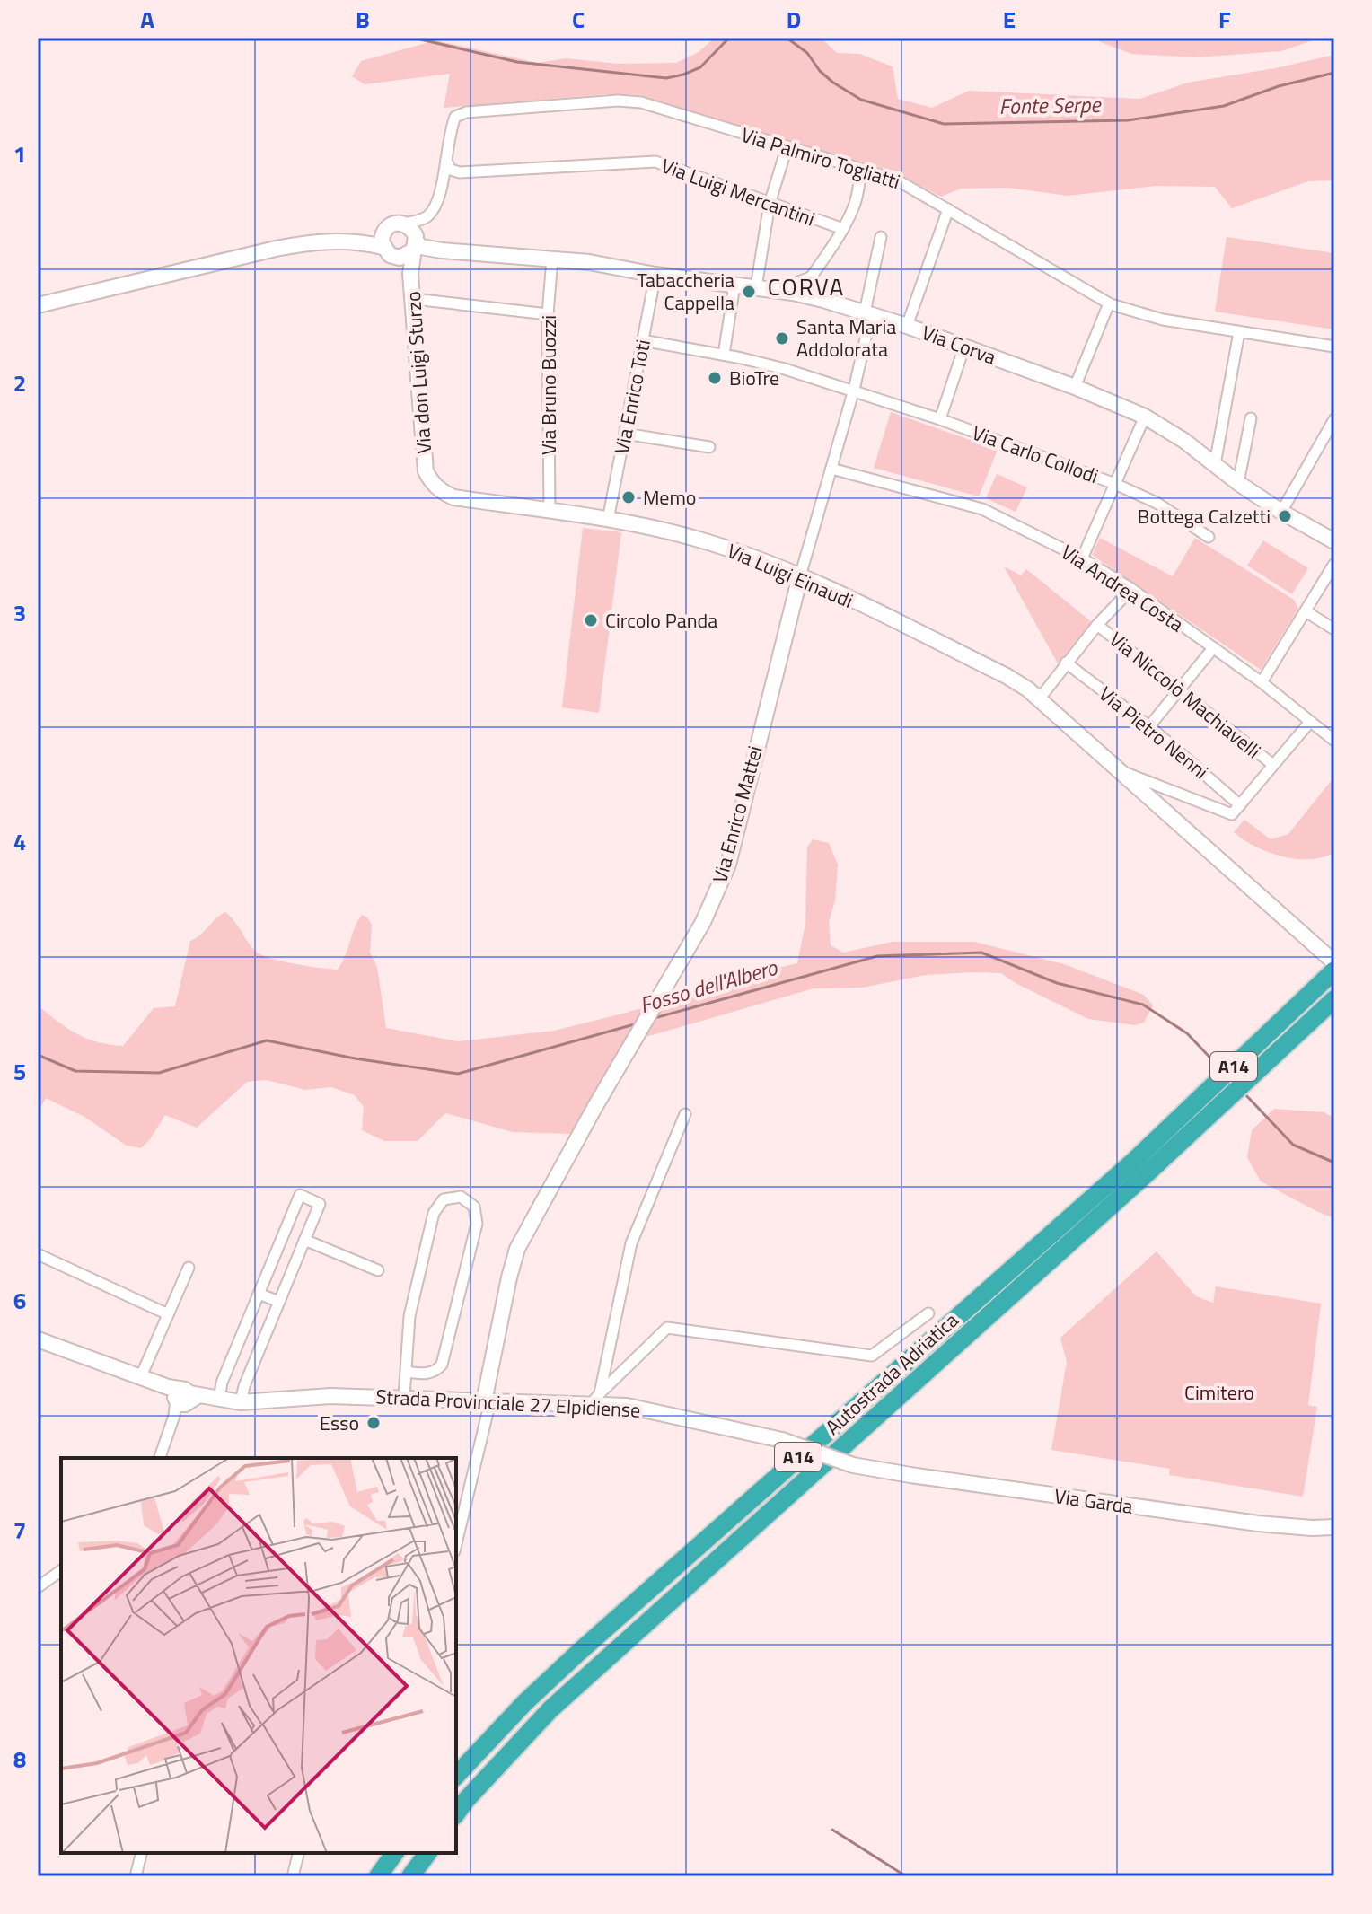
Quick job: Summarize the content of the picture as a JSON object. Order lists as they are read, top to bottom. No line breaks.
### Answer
{"streets":{"highway":["A14","Autostrada Adriatica"],"street":["Via Palmiro Togliatti","Via Luigi Mercantini","Via Corva","Via don Luigi Sturzo","Via Bruno Buozzi","Via Enrico Toti","Via Carlo Collodi","Via Luigi Einaudi","Via Andrea Costa","Via Niccolò Machiavelli","Via Pietro Nenni","Via Enrico Mattei","Strada Provinciale 27 Elpidiense","Via Garda"]},"crossings":[["Via Corva","Via don Luigi Sturzo"],["Via Corva","Via Bruno Buozzi"],["Via Corva","Via Enrico Toti"],["Via Corva","Via Enrico Mattei"],["Via don Luigi Sturzo","Via Luigi Einaudi"],["Via Bruno Buozzi","Via Luigi Einaudi"],["Via Enrico Toti","Via Carlo Collodi"],["Via Enrico Toti","Via Luigi Einaudi"],["Via Carlo Collodi","Via Enrico Mattei"],["Via Luigi Einaudi","Via Pietro Nenni"],["Via Luigi Einaudi","Via Enrico Mattei"],["Via Andrea Costa","Via Enrico Mattei"],["Via Enrico Mattei","Strada Provinciale 27 Elpidiense"],["Strada Provinciale 27 Elpidiense","Via Garda"]],"districts":["CORVA"],"water":["Fonte Serpe","Fosso dell'Albero"],"parks":["Cimitero"],"places":["Tabaccheria Cappella","Santa Maria Addolorata","BioTre","Memo","Bottega Calzetti","Circolo Panda","Esso"],"grid":{"columns":["A","B","C","D","E","F"],"rows":["1","2","3","4","5","6","7","8"]}}
